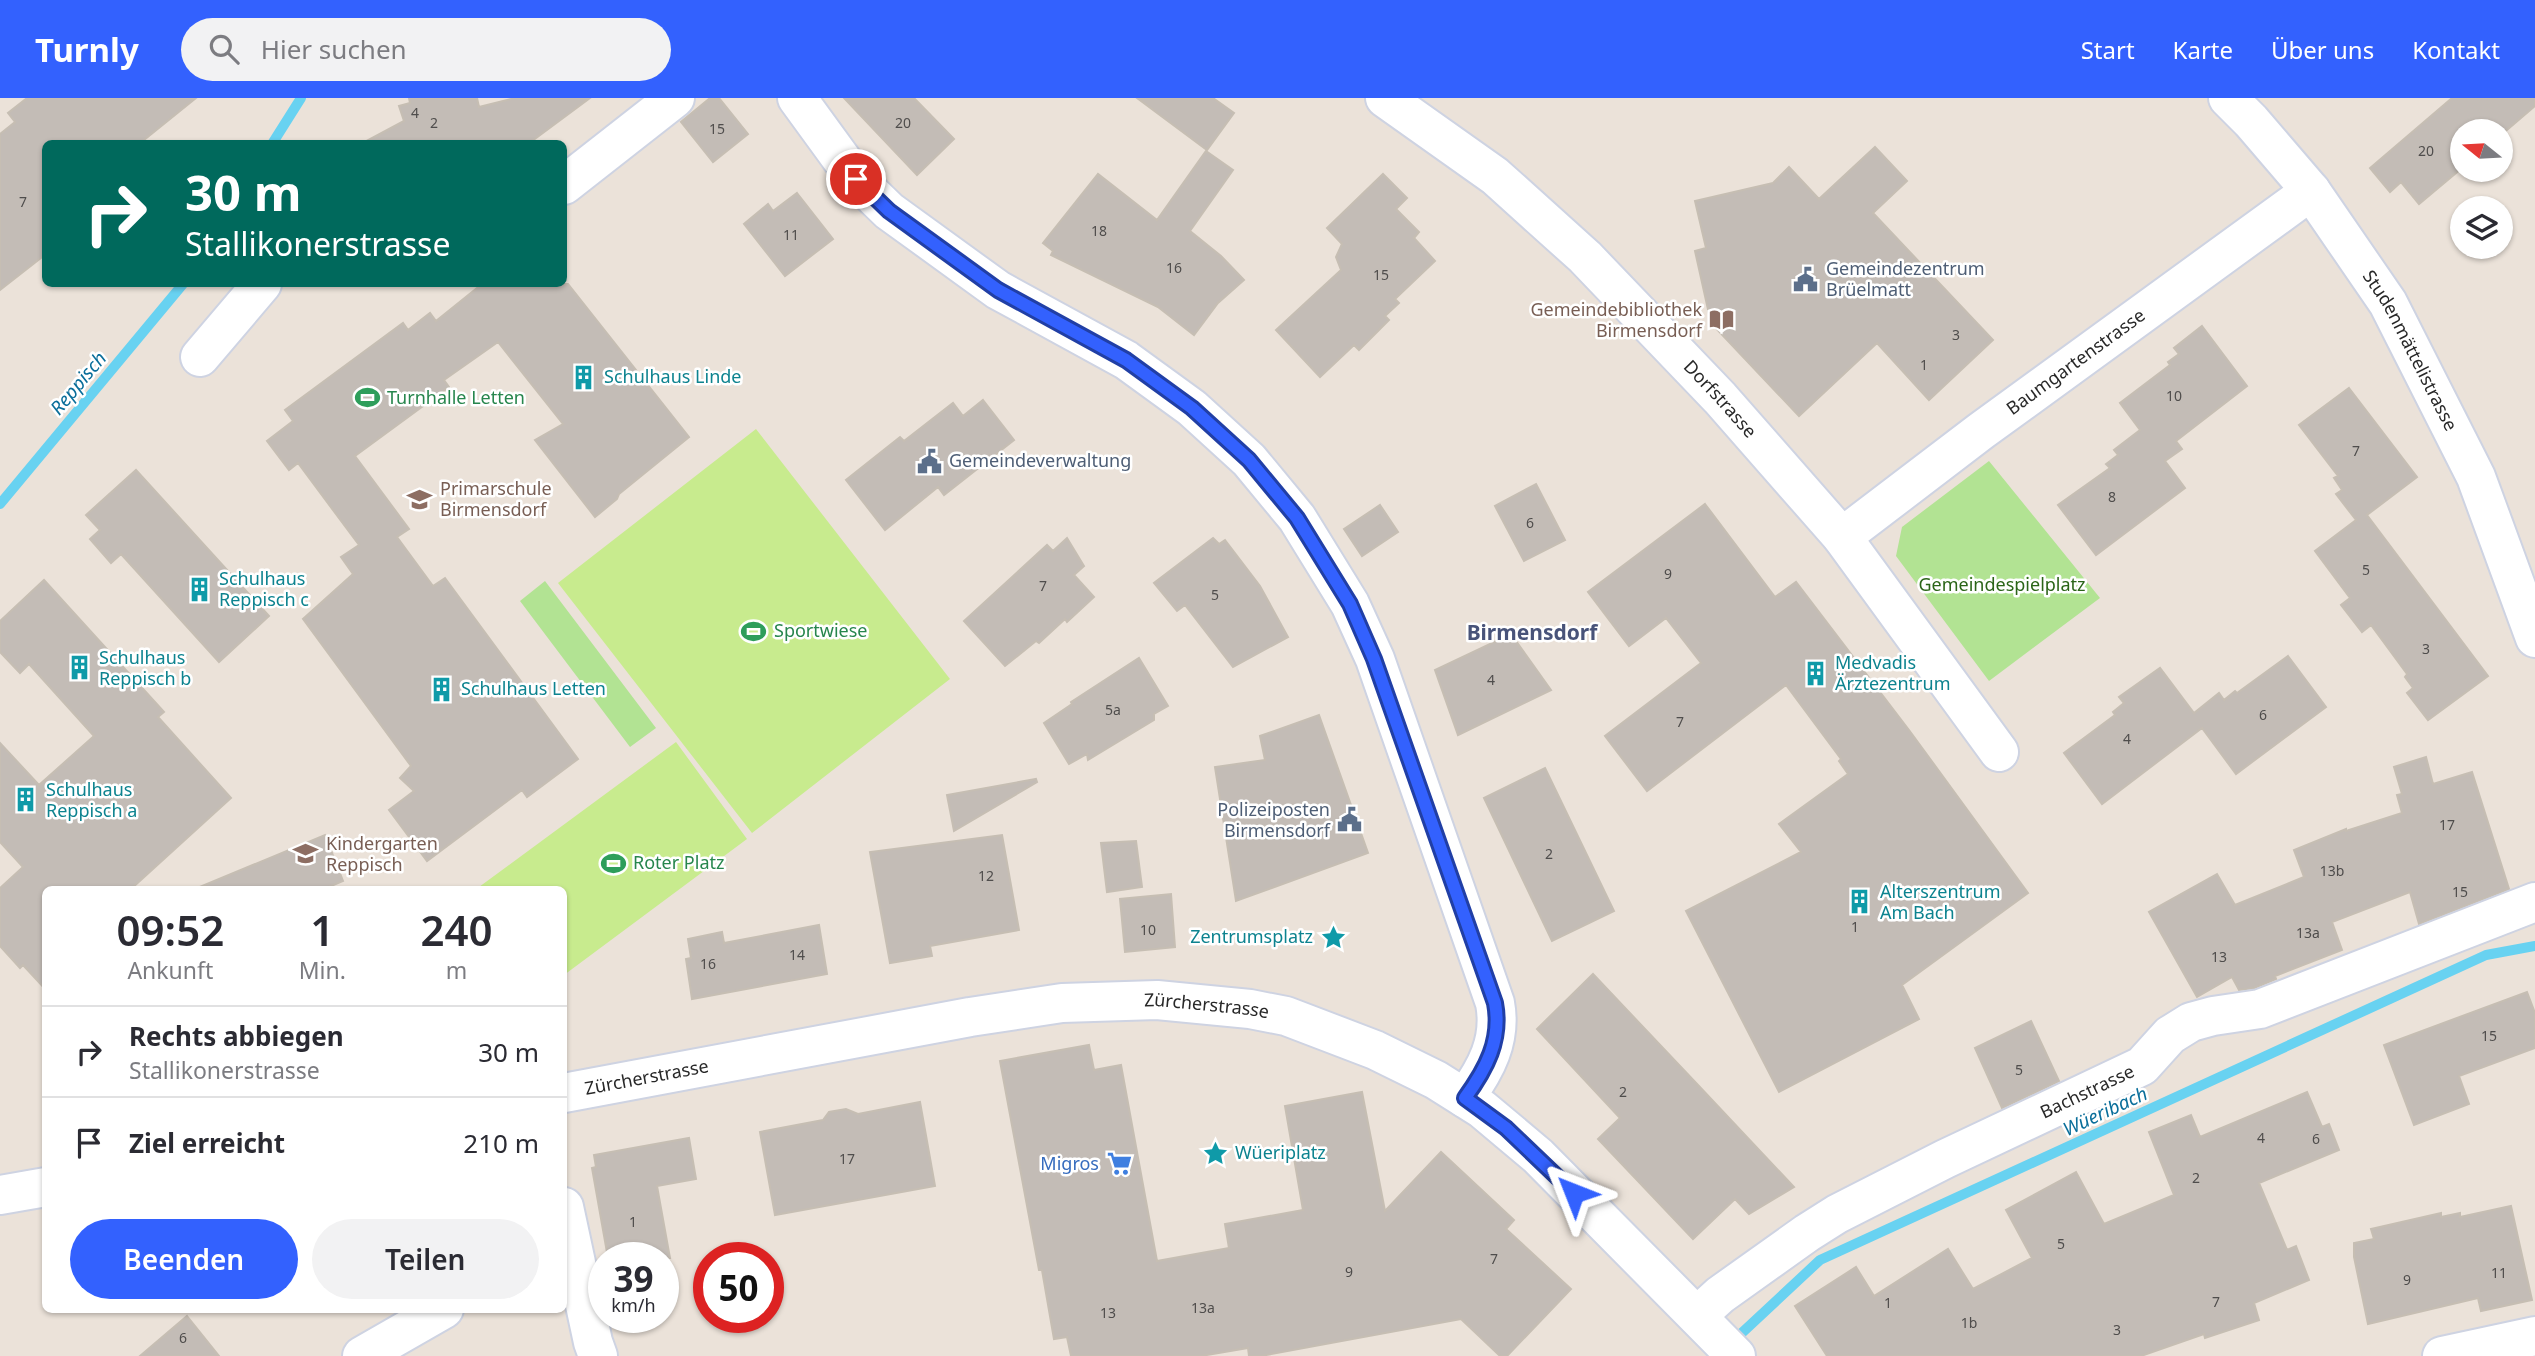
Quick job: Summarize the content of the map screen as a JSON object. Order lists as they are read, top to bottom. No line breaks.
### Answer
{"streets":{"street":["Studenmättelistrasse","Baumgartenstrasse","Dorfstrasse","Zürcherstrasse","Bachstrasse"]},"crossings":[["Studenmättelistrasse","Baumgartenstrasse"],["Baumgartenstrasse","Dorfstrasse"],["Zürcherstrasse","Bachstrasse"]],"districts":["Birmensdorf"],"water":["Reppisch","Wüeribach"],"parks":["Gemeindespielplatz"],"places":{"public building":["Gemeindezentrum Brüelmatt","Gemeindeverwaltung","Polizeiposten Birmensdorf"],"library":["Gemeindebibliothek Birmensdorf"],"building":["Schulhaus Linde","Schulhaus Reppisch c","Schulhaus Reppisch b","Medvadis Ärztezentrum","Schulhaus Letten","Schulhaus Reppisch a","Alterszentrum Am Bach"],"sports":["Turnhalle Letten","Sportwiese","Roter Platz"],"school or university":["Primarschule Birmensdorf","Kindergarten Reppisch"],"place":["Zentrumsplatz","Wüeriplatz"],"supermarket":["Migros"]},"house_numbers":["4","2","20","15","20","7","18","11","16","15","3","1","10","7","8","6","5","9","7","5","3","4","5a","6","7","4","17","2","13b","12","15","1","10","13a","14","13","16","15","5","2","4","6","17","2","1","5","7","9","11","9","7","1","13a","13","1b","3","6"],"north":"left","page":{"header":"Turnly","search":"Hier suchen","nav":["Start","Karte","Über uns","Kontakt"],"turn":["30 m","Stallikonerstrasse"],"eta":["09:52","Ankunft","1","Min.","240","m"],"list":[{"name":"Rechts abbiegen","note":"Stallikonerstrasse","value":"30 m"},{"name":"Ziel erreicht","value":"210 m"}],"buttons":["Beenden","Teilen"],"speed":"39 km/h","limit":"50"}}
